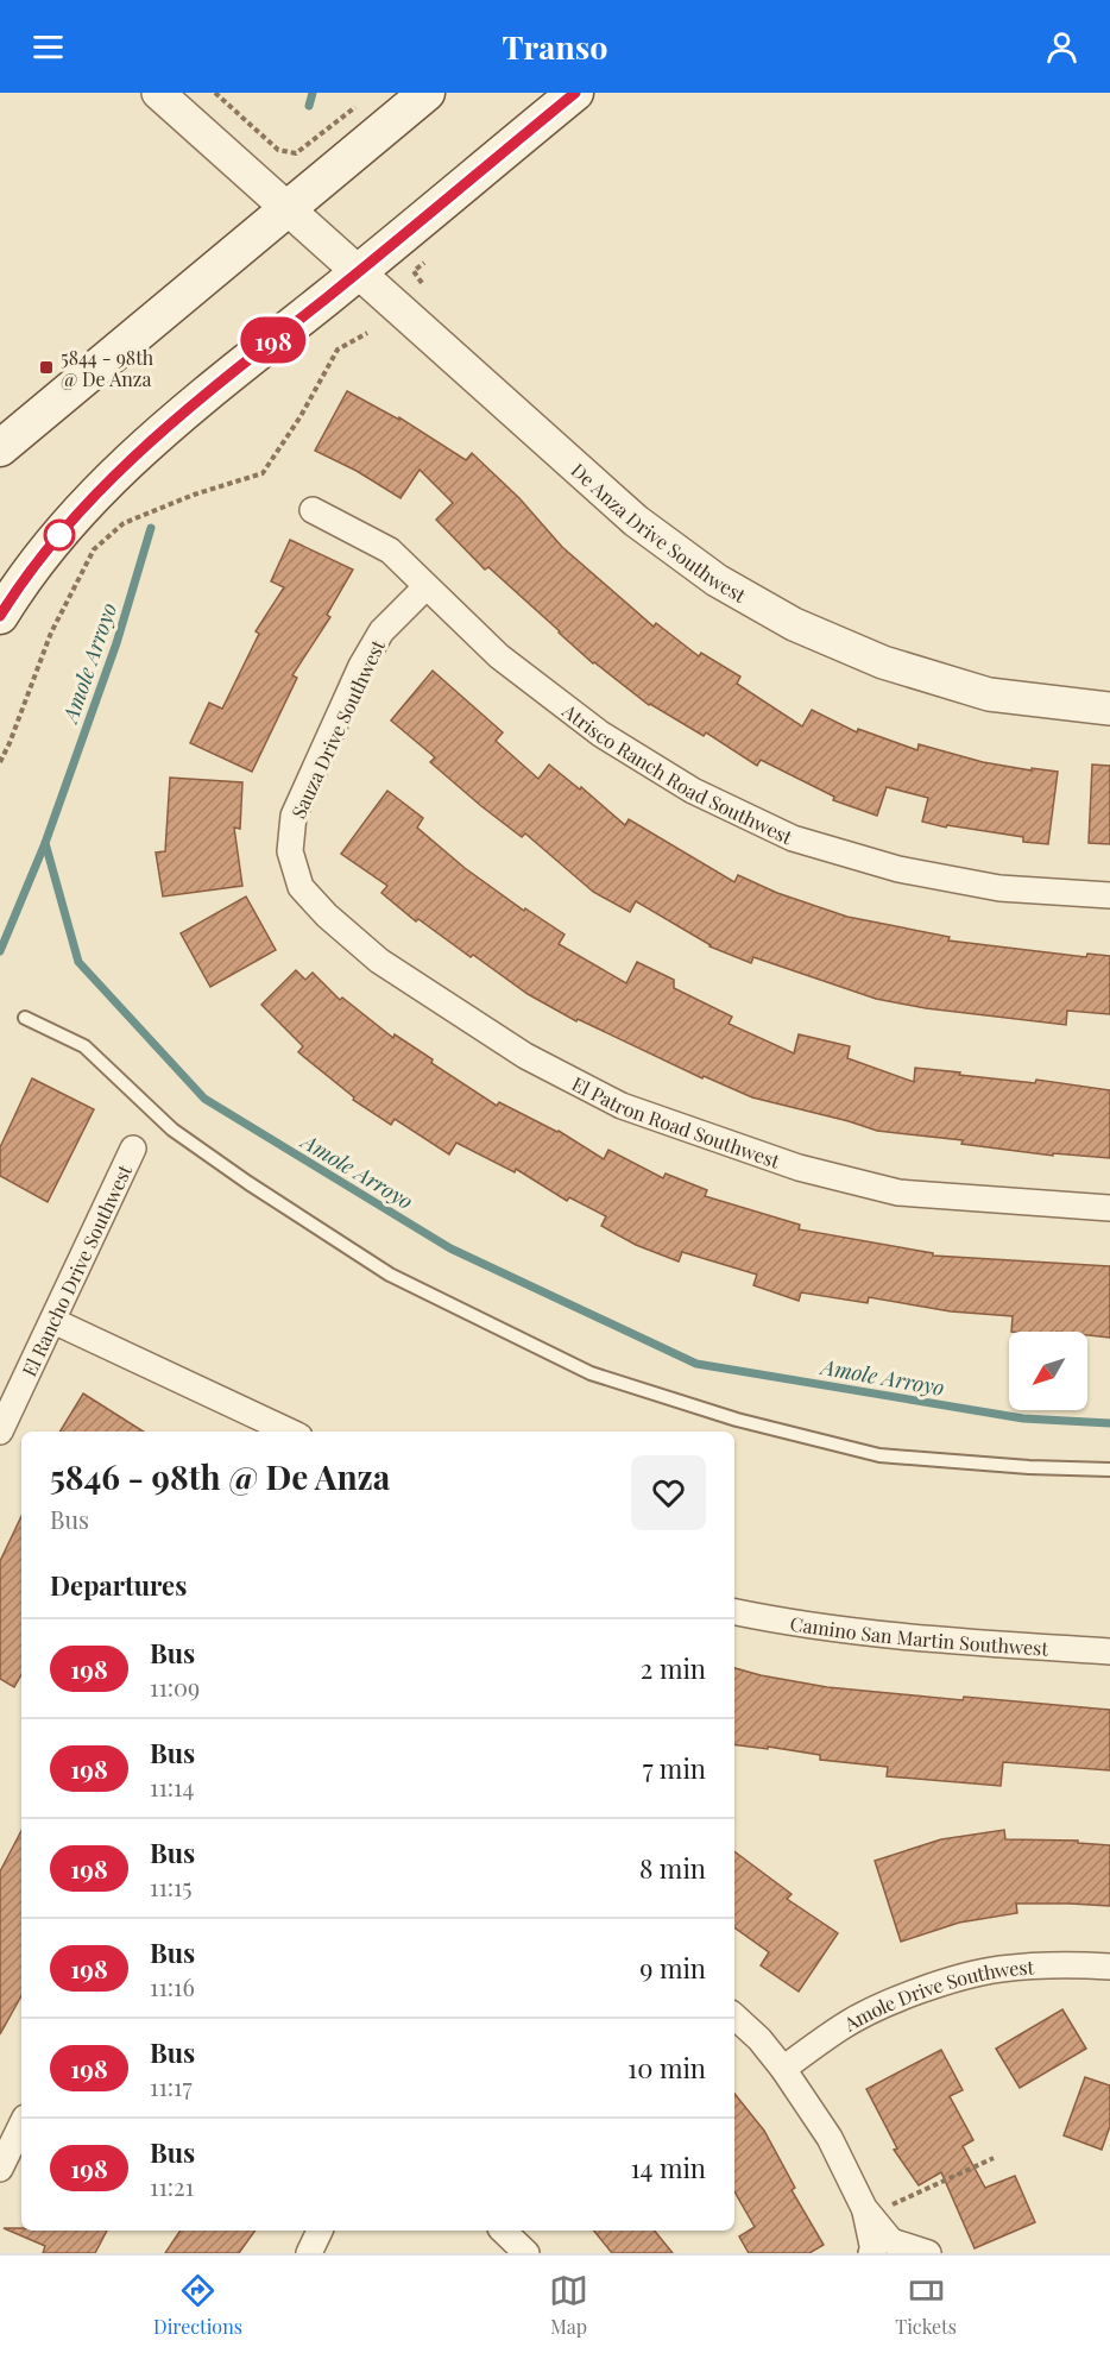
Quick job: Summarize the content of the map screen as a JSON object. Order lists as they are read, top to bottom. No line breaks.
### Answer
{"streets":{"street":["De Anza Drive Southwest","Sauza Drive Southwest","Atrisco Ranch Road Southwest","El Patron Road Southwest","El Rancho Drive Southwest","Camino San Martin Southwest","Amole Drive Southwest"]},"crossings":[["Sauza Drive Southwest","Atrisco Ranch Road Southwest"],["Sauza Drive Southwest","El Patron Road Southwest"]],"water":["Amole Arroyo"],"places":{"transit":["5844 - 98th @ De Anza"]},"lines":["bus line 198"],"north":"bottom left","page":{"header":"Transo","on_map":"198","heading":[["5846 - 98th @ De Anza","Bus"],"Departures"],"list":[{"mark":"198","name":"Bus","note":"11:09","value":"2 min"},{"mark":"198","name":"Bus","note":"11:14","value":"7 min"},{"mark":"198","name":"Bus","note":"11:15","value":"8 min"},{"mark":"198","name":"Bus","note":"11:16","value":"9 min"},{"mark":"198","name":"Bus","note":"11:17","value":"10 min"},{"mark":"198","name":"Bus","note":"11:21","value":"14 min"}],"tabs":["Directions","Map","Tickets"]}}
